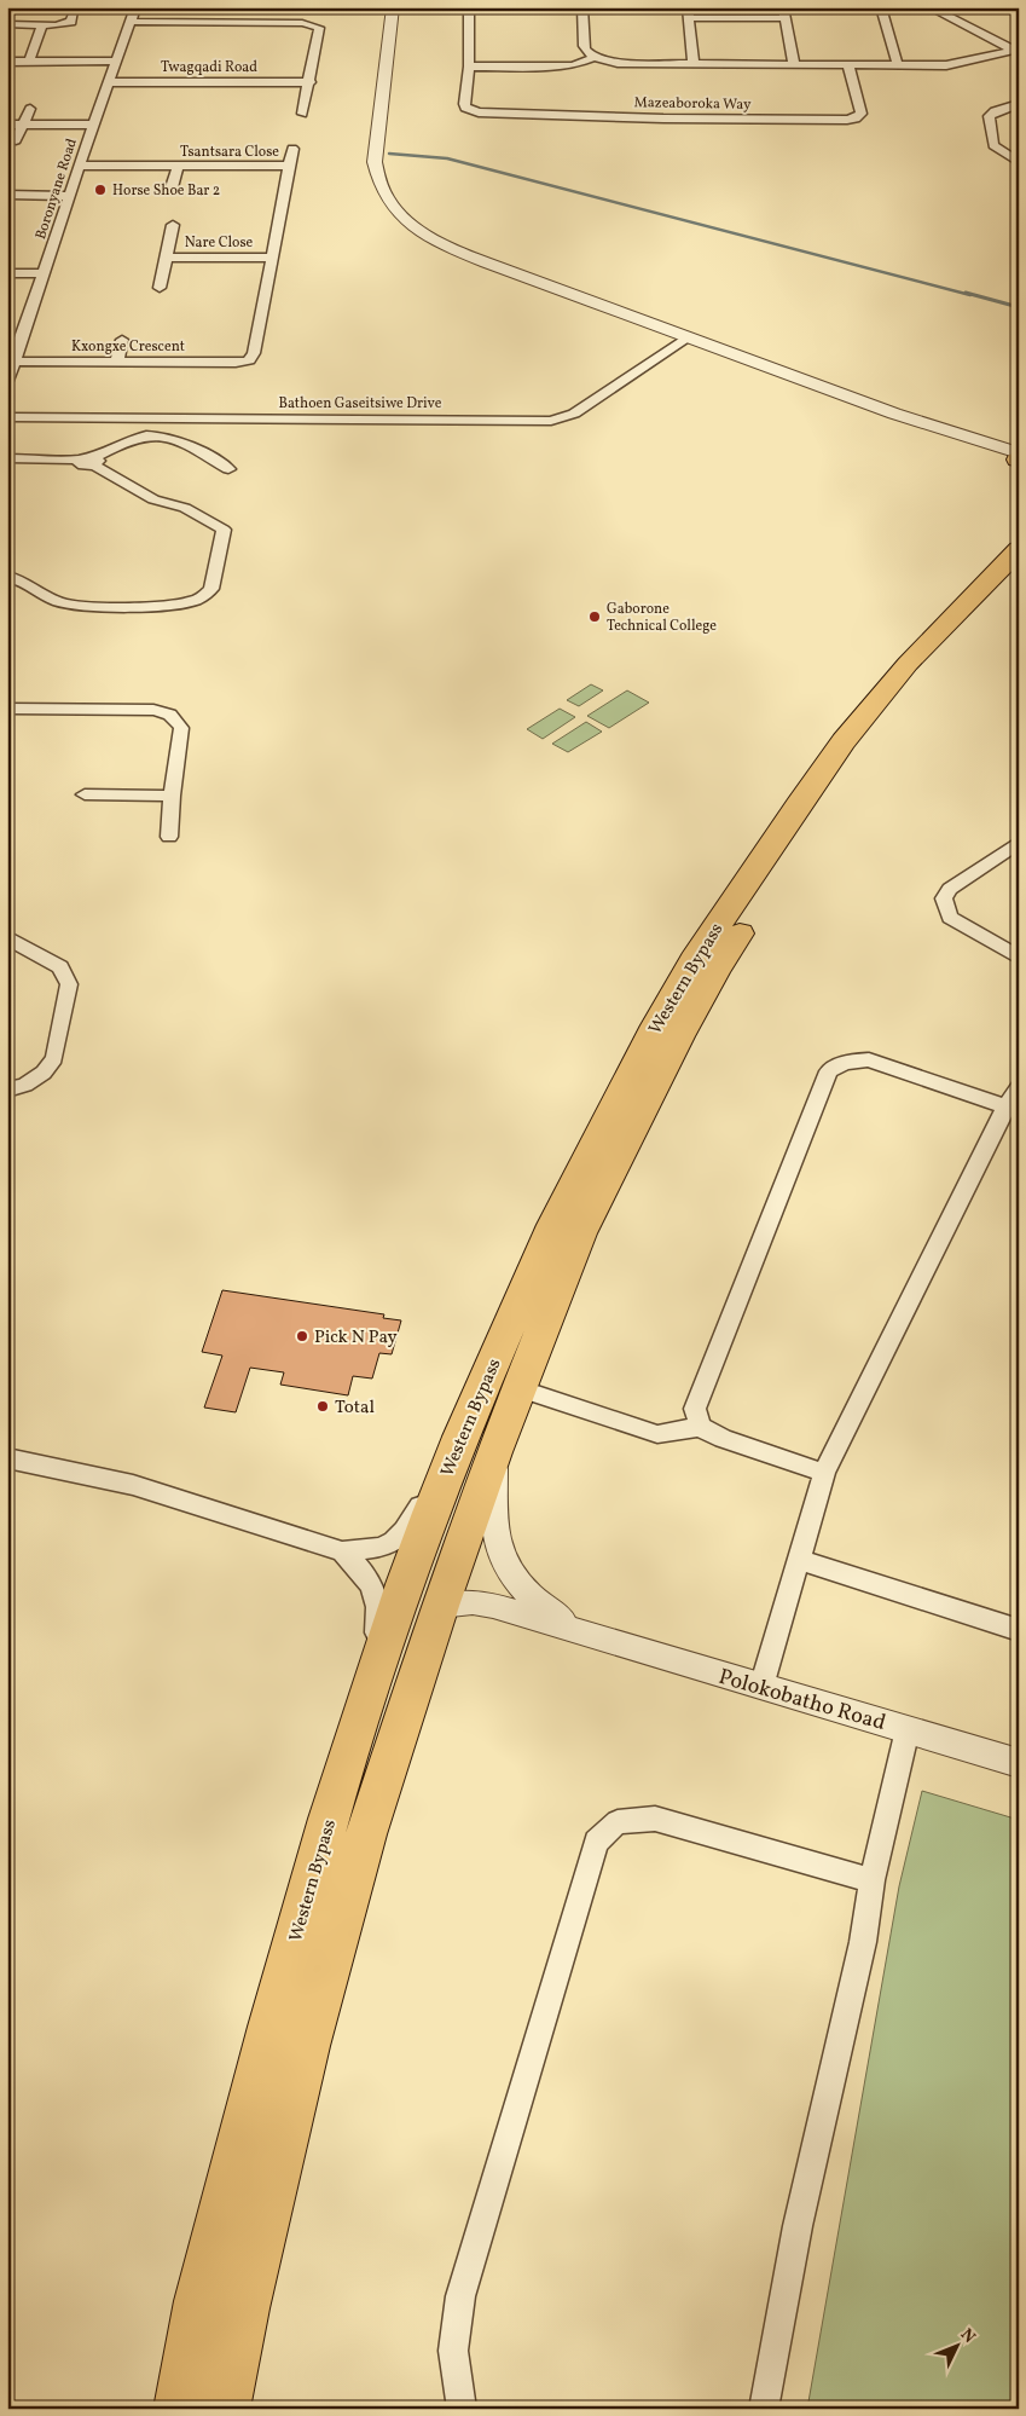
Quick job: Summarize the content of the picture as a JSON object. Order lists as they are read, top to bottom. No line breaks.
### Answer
{"streets":{"highway":["Western Bypass"],"street":["Twagqadi Road","Mazeaboroka Way","Tsantsara Close","Boronyane Road","Nare Close","Kxongxe Crescent","Bathoen Gaseitsiwe Drive","Polokobatho Road"]},"crossings":[["Twagqadi Road","Boronyane Road"],["Tsantsara Close","Boronyane Road"],["Tsantsara Close","Nare Close"],["Tsantsara Close","Kxongxe Crescent"],["Boronyane Road","Kxongxe Crescent"],["Western Bypass","Polokobatho Road"]],"places":["Horse Shoe Bar 2","Gaborone Technical College","Pick N Pay","Total"],"north":"top right"}
